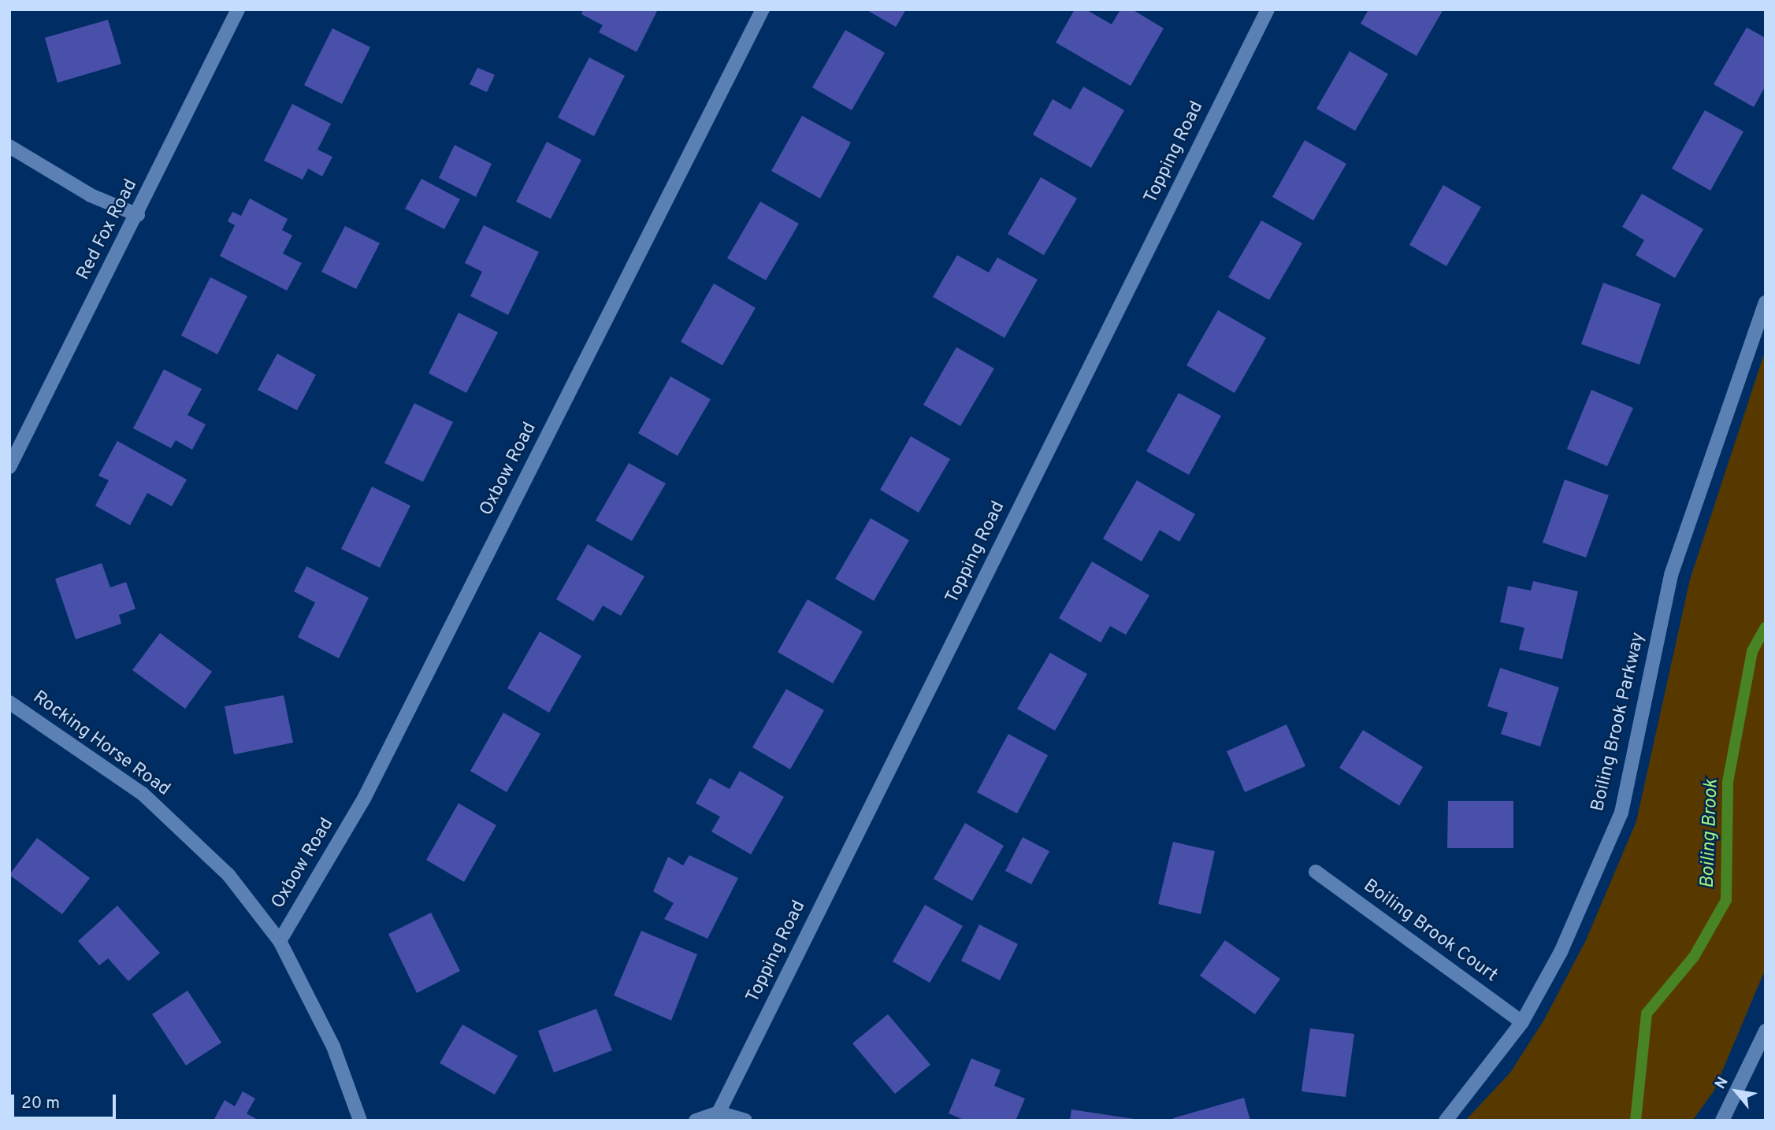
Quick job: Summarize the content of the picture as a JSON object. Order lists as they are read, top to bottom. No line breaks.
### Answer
{"streets":{"street":["Topping Road","Red Fox Road","Oxbow Road","Boiling Brook Parkway","Rocking Horse Road","Boiling Brook Court"]},"crossings":[["Oxbow Road","Rocking Horse Road"],["Boiling Brook Parkway","Boiling Brook Court"]],"water":["Boiling Brook"],"scale_bar":"20 m","north":"top left"}
